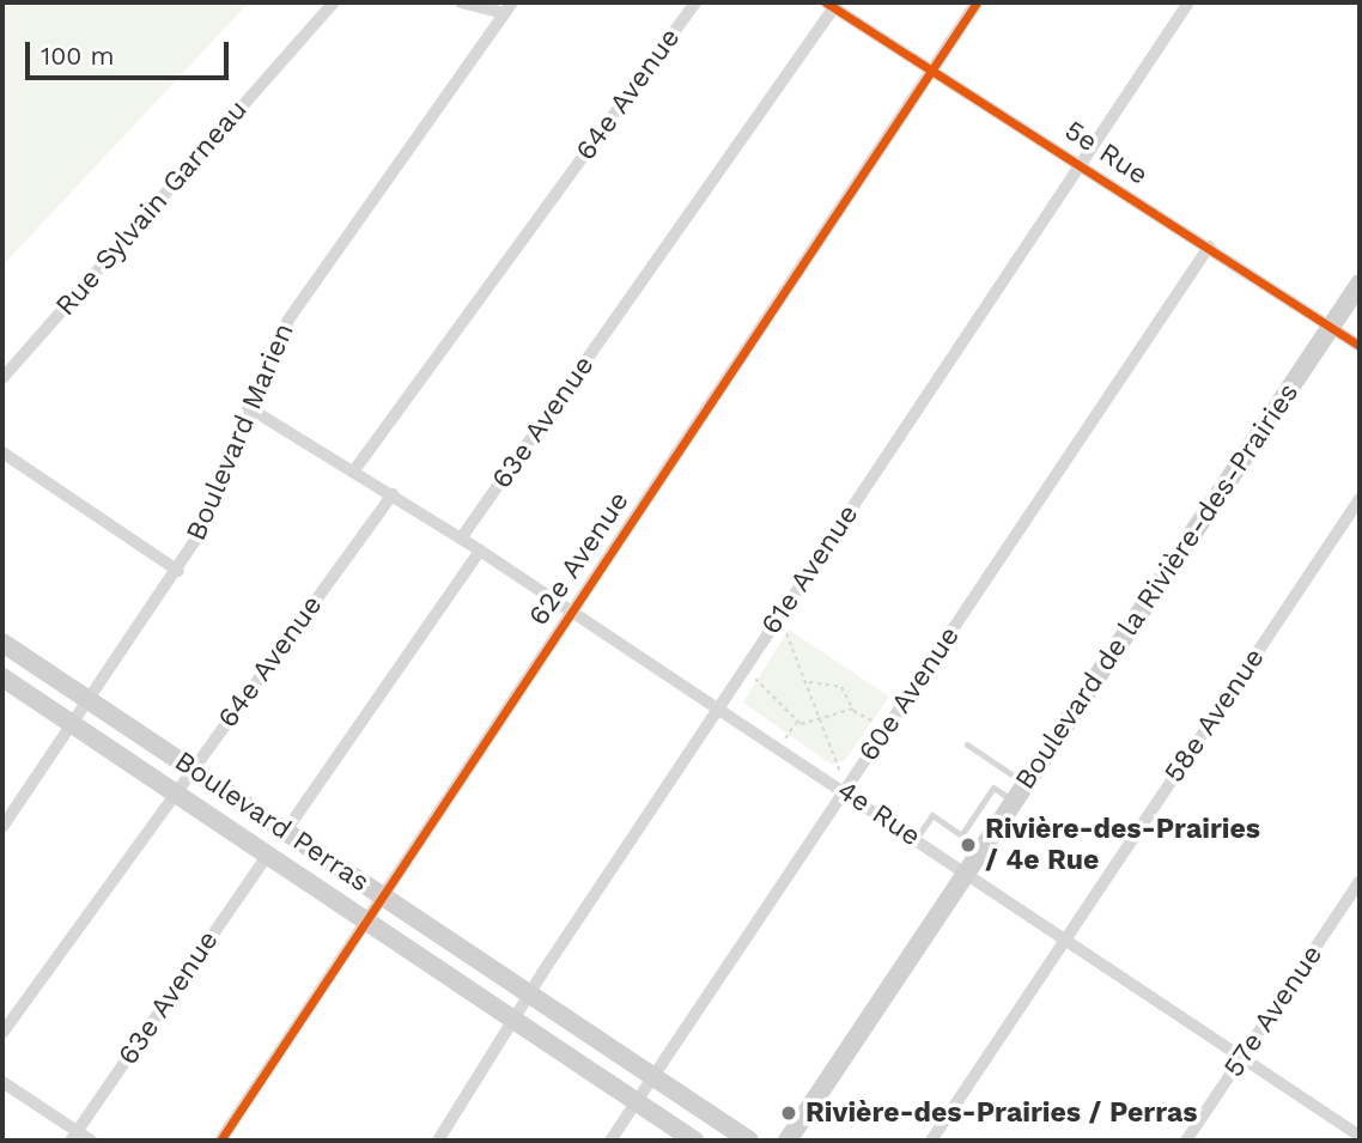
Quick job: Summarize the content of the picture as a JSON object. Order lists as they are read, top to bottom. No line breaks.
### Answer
{"streets":{"main road":["Boulevard de la Rivière-des-Prairies","Boulevard Perras"],"street":["64e Avenue","5e Rue","Rue Sylvain Garneau","63e Avenue","Boulevard Marien","62e Avenue","61e Avenue","60e Avenue","58e Avenue","4e Rue","57e Avenue"]},"crossings":[["64e Avenue","Boulevard Perras"],["5e Rue","63e Avenue"],["5e Rue","62e Avenue"],["5e Rue","61e Avenue"],["5e Rue","Boulevard de la Rivière-des-Prairies"],["5e Rue","60e Avenue"],["63e Avenue","Boulevard Perras"],["Boulevard Marien","Boulevard Perras"],["62e Avenue","4e Rue"],["62e Avenue","Boulevard Perras"],["61e Avenue","4e Rue"],["61e Avenue","Boulevard Perras"],["Boulevard de la Rivière-des-Prairies","4e Rue"],["60e Avenue","4e Rue"],["60e Avenue","Boulevard Perras"],["58e Avenue","4e Rue"],["4e Rue","57e Avenue"]],"places":["Rivière-des-Prairies / 4e Rue","Rivière-des-Prairies / Perras"],"scale_bar":"100 m"}
